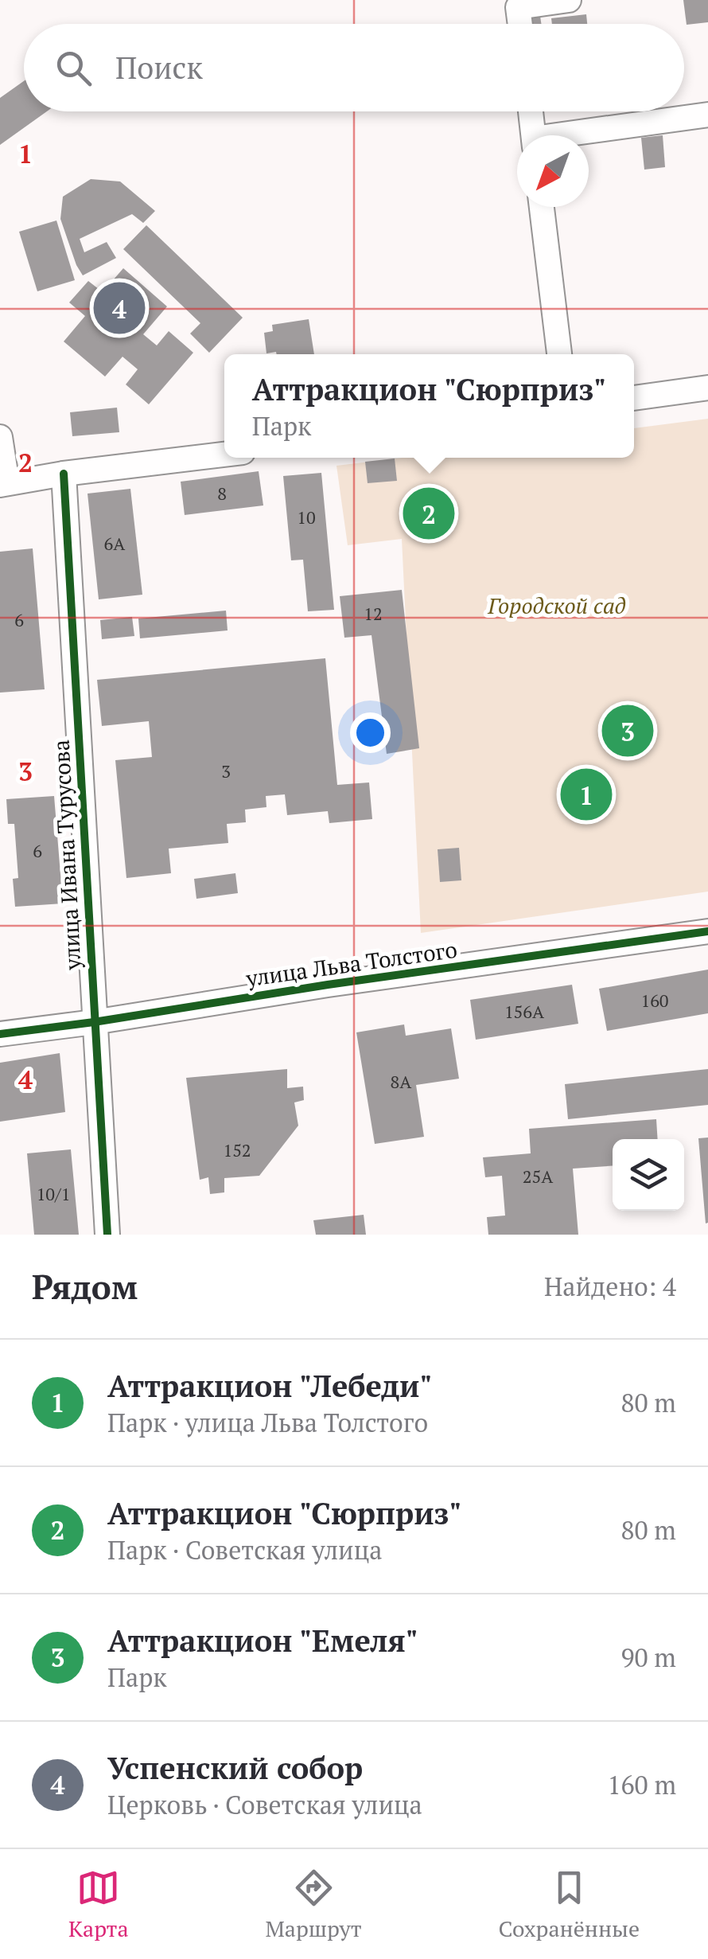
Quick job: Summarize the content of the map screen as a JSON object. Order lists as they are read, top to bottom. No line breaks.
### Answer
{"streets":{"street":["улица Ивана Турусова","улица Льва Толстого"]},"crossings":[["улица Ивана Турусова","улица Льва Толстого"]],"parks":["Городской сад"],"house_numbers":["8","10","6А","12","6","3","6","160","156А","8А","152","25А","10/1"],"north":"bottom left","page":{"search":"Поиск","pins":["4","2","3","1"],"popup":["Аттракцион \"Сюрприз\"","Парк"],"heading":["Рядом","Найдено: 4"],"list":[{"mark":"1","name":"Аттракцион \"Лебеди\"","note":"Парк · улица Льва Толстого","value":"80 m"},{"mark":"2","name":"Аттракцион \"Сюрприз\"","note":"Парк · Советская улица","value":"80 m"},{"mark":"3","name":"Аттракцион \"Емеля\"","note":"Парк","value":"90 m"},{"mark":"4","name":"Успенский собор","note":"Церковь · Советская улица","value":"160 m"}],"nav":["Карта","Маршрут","Сохранённые"]},"grid":{"rows":["1","2","3","4"]}}
